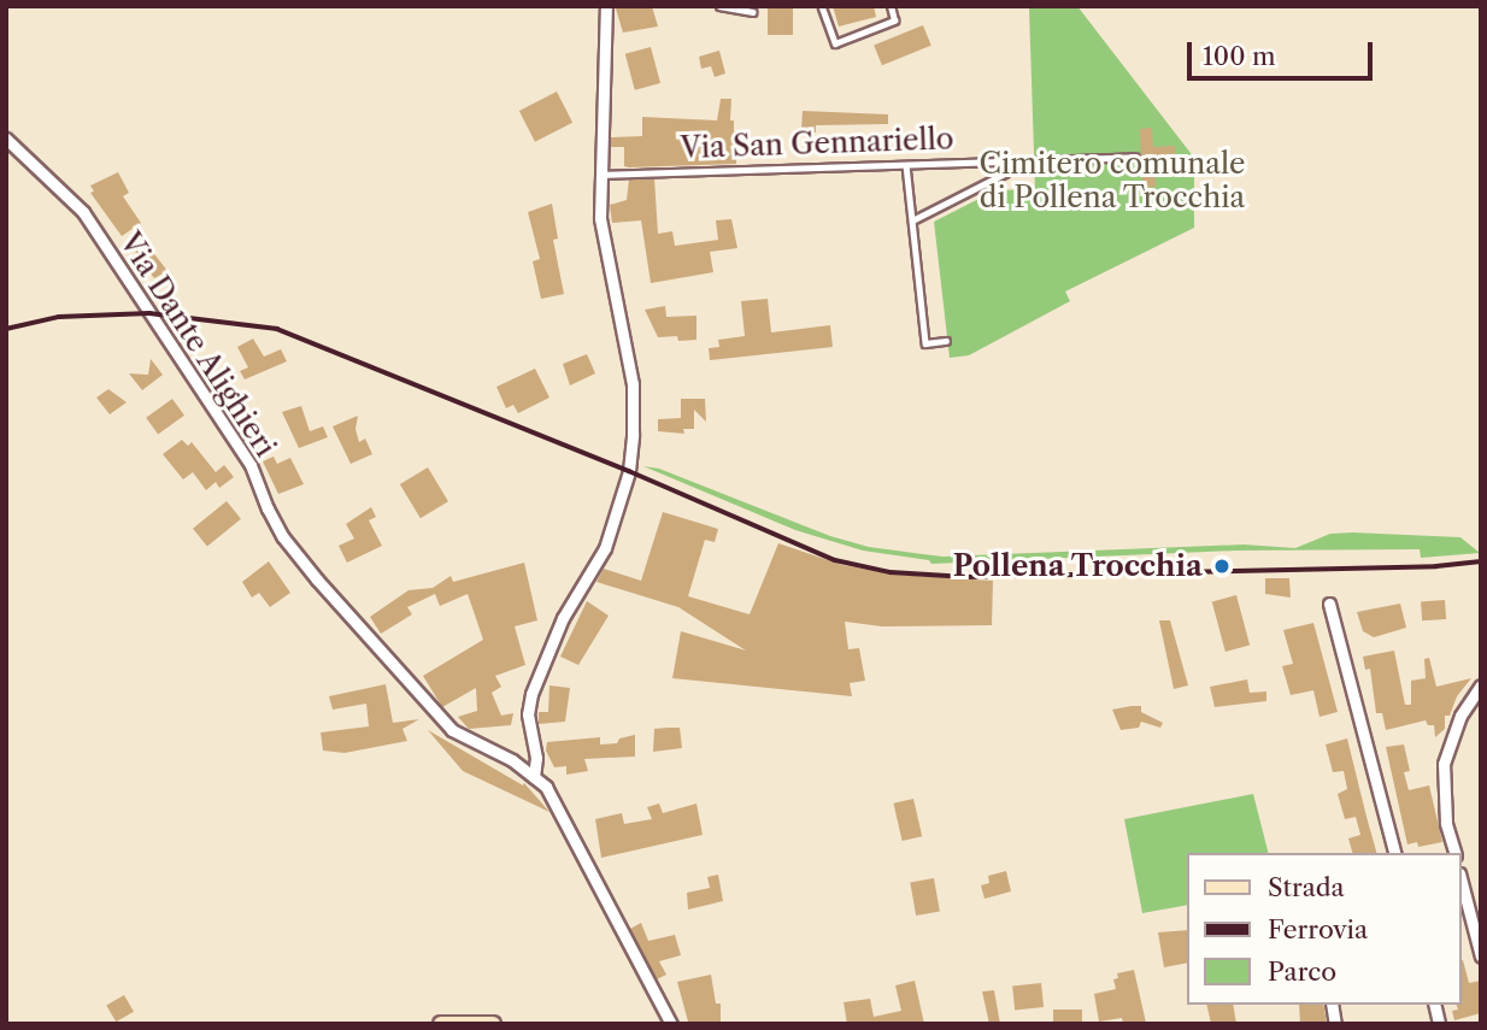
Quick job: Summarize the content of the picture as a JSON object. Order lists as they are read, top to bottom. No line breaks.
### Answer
{"streets":{"street":["Via Dante Alighieri"],"lane":["Via San Gennariello"]},"parks":["Cimitero comunale di Pollena Trocchia"],"places":["Pollena Trocchia"],"legend":["Strada","Ferrovia","Parco"],"scale_bar":"100 m"}
